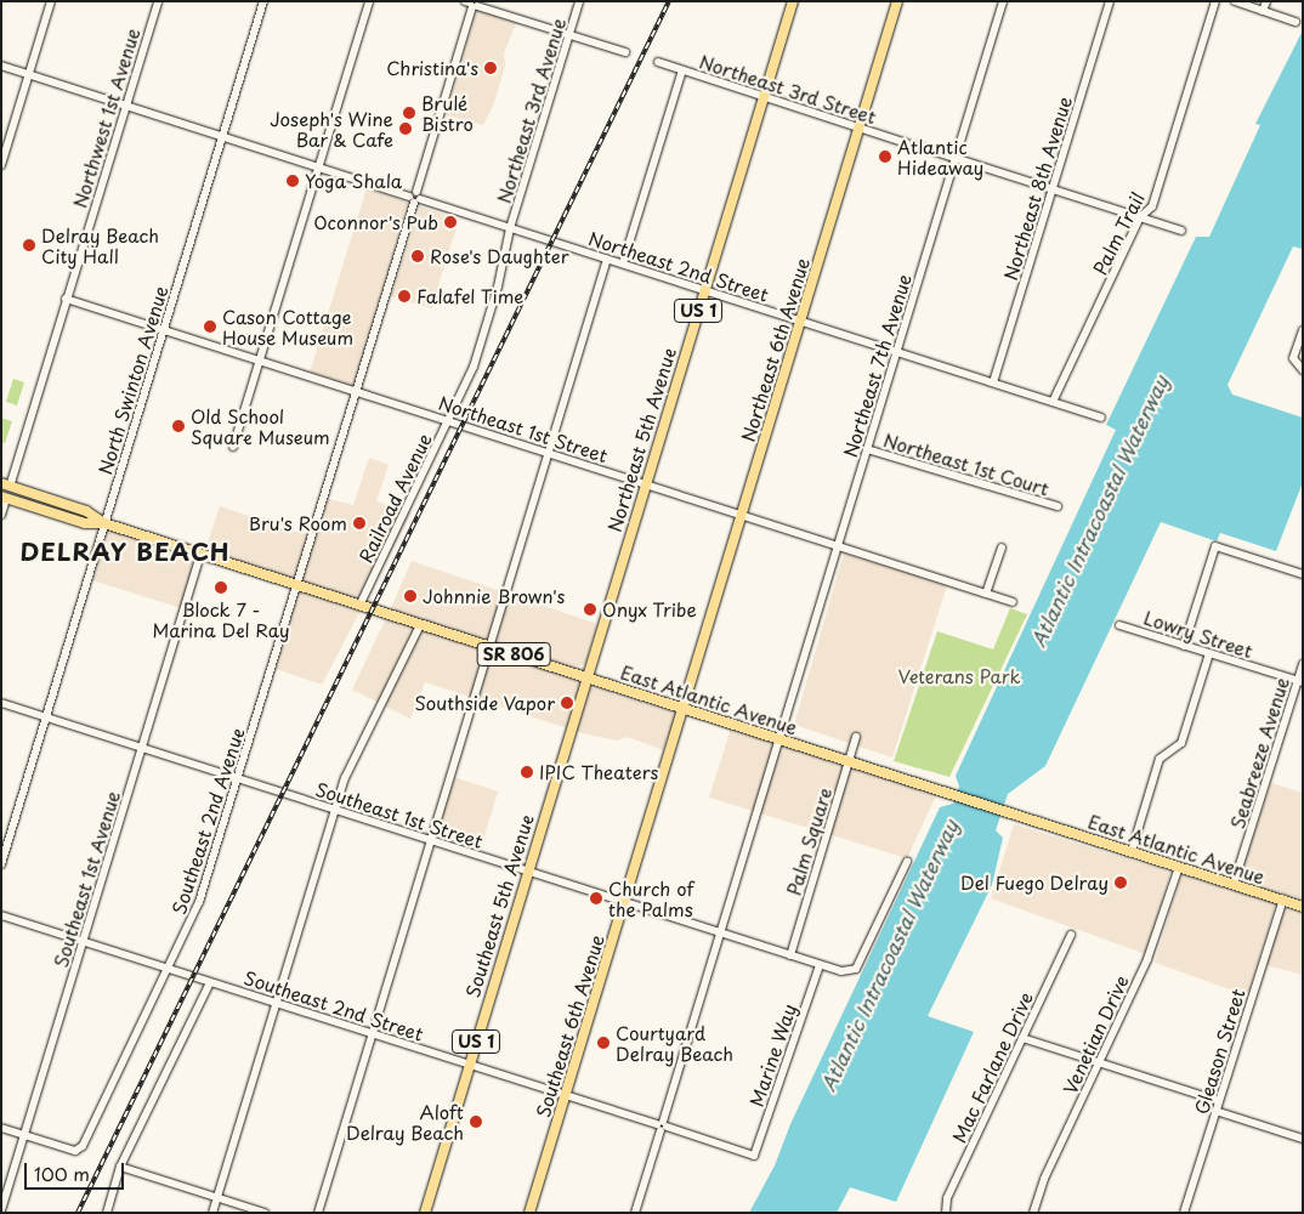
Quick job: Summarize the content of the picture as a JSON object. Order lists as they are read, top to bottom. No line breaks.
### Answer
{"streets":{"main road":["US 1","Northeast 6th Avenue","Northeast 5th Avenue","SR 806","East Atlantic Avenue","Southeast 5th Avenue","Southeast 6th Avenue"],"street":["Northeast 3rd Street","Northeast 3rd Avenue","Northwest 1st Avenue","Northeast 8th Avenue","Palm Trail","Northeast 2nd Street","Northeast 7th Avenue","North Swinton Avenue","Northeast 1st Street","Northeast 1st Court","Railroad Avenue","Lowry Street","Seabreeze Avenue","Southeast 1st Street","Southeast 2nd Avenue","Palm Square","Southeast 1st Avenue","Southeast 2nd Street","Venetian Drive","Gleason Street","Marine Way","Mac Farlane Drive"]},"crossings":[["Northeast 3rd Street","Northeast 6th Avenue"],["Northeast 3rd Street","Northeast 5th Avenue"],["Northeast 3rd Avenue","Northeast 2nd Street"],["Northeast 3rd Avenue","Railroad Avenue"],["Northwest 1st Avenue","Northeast 2nd Street"],["Northwest 1st Avenue","Northeast 1st Street"],["Northwest 1st Avenue","SR 806"],["Northeast 8th Avenue","Northeast 2nd Street"],["Palm Trail","Northeast 2nd Street"],["Northeast 2nd Street","Northeast 6th Avenue"],["Northeast 2nd Street","Northeast 7th Avenue"],["Northeast 2nd Street","North Swinton Avenue"],["Northeast 2nd Street","Northeast 5th Avenue"],["Northeast 2nd Street","Railroad Avenue"],["Northeast 2nd Street","Southeast 2nd Avenue"],["Northeast 6th Avenue","Northeast 1st Street"],["Northeast 6th Avenue","East Atlantic Avenue"],["Northeast 6th Avenue","Southeast 6th Avenue"],["Northeast 7th Avenue","Northeast 1st Street"],["Northeast 7th Avenue","Northeast 1st Court"],["Northeast 7th Avenue","East Atlantic Avenue"],["Northeast 7th Avenue","Southeast 1st Street"],["Northeast 7th Avenue","Southeast 2nd Street"],["North Swinton Avenue","Northeast 1st Street"],["North Swinton Avenue","SR 806"],["North Swinton Avenue","East Atlantic Avenue"],["North Swinton Avenue","Southeast 1st Street"],["Northeast 1st Street","Northeast 5th Avenue"],["Northeast 1st Street","Railroad Avenue"],["Northeast 1st Street","Southeast 2nd Avenue"],["Northeast 5th Avenue","East Atlantic Avenue"],["Northeast 5th Avenue","Southeast 5th Avenue"],["Railroad Avenue","East Atlantic Avenue"],["Lowry Street","Seabreeze Avenue"],["SR 806","East Atlantic Avenue"],["East Atlantic Avenue","Seabreeze Avenue"],["East Atlantic Avenue","Southeast 2nd Avenue"],["East Atlantic Avenue","Palm Square"],["East Atlantic Avenue","Southeast 1st Avenue"],["East Atlantic Avenue","Southeast 5th Avenue"],["East Atlantic Avenue","Southeast 6th Avenue"],["East Atlantic Avenue","Venetian Drive"],["East Atlantic Avenue","Gleason Street"],["Southeast 1st Street","Southeast 2nd Avenue"],["Southeast 1st Street","Palm Square"],["Southeast 1st Street","Southeast 1st Avenue"],["Southeast 1st Street","Southeast 5th Avenue"],["Southeast 1st Street","Southeast 6th Avenue"],["Southeast 1st Street","Marine Way"],["Southeast 2nd Avenue","Southeast 1st Avenue"],["Southeast 2nd Avenue","Southeast 2nd Street"],["Southeast 1st Avenue","Southeast 2nd Street"],["Southeast 5th Avenue","Southeast 2nd Street"],["Southeast 2nd Street","Southeast 6th Avenue"],["Southeast 2nd Street","Marine Way"]],"districts":["DELRAY BEACH"],"water":["Atlantic Intracoastal Waterway"],"parks":["Veterans Park"],"places":["Christina's","Brulé Bistro","Joseph's Wine Bar & Cafe","Atlantic Hideaway","Yoga Shala","Oconnor's Pub","Delray Beach City Hall","Rose's Daughter","Falafel Time","Cason Cottage House Museum","Old School Square Museum","Bru's Room","Block 7 - Marina Del Ray","Johnnie Brown's","Onyx Tribe","Southside Vapor","IPIC Theaters","Del Fuego Delray","Church of the Palms","Courtyard Delray Beach","Aloft Delray Beach"],"scale_bar":"100 m"}
